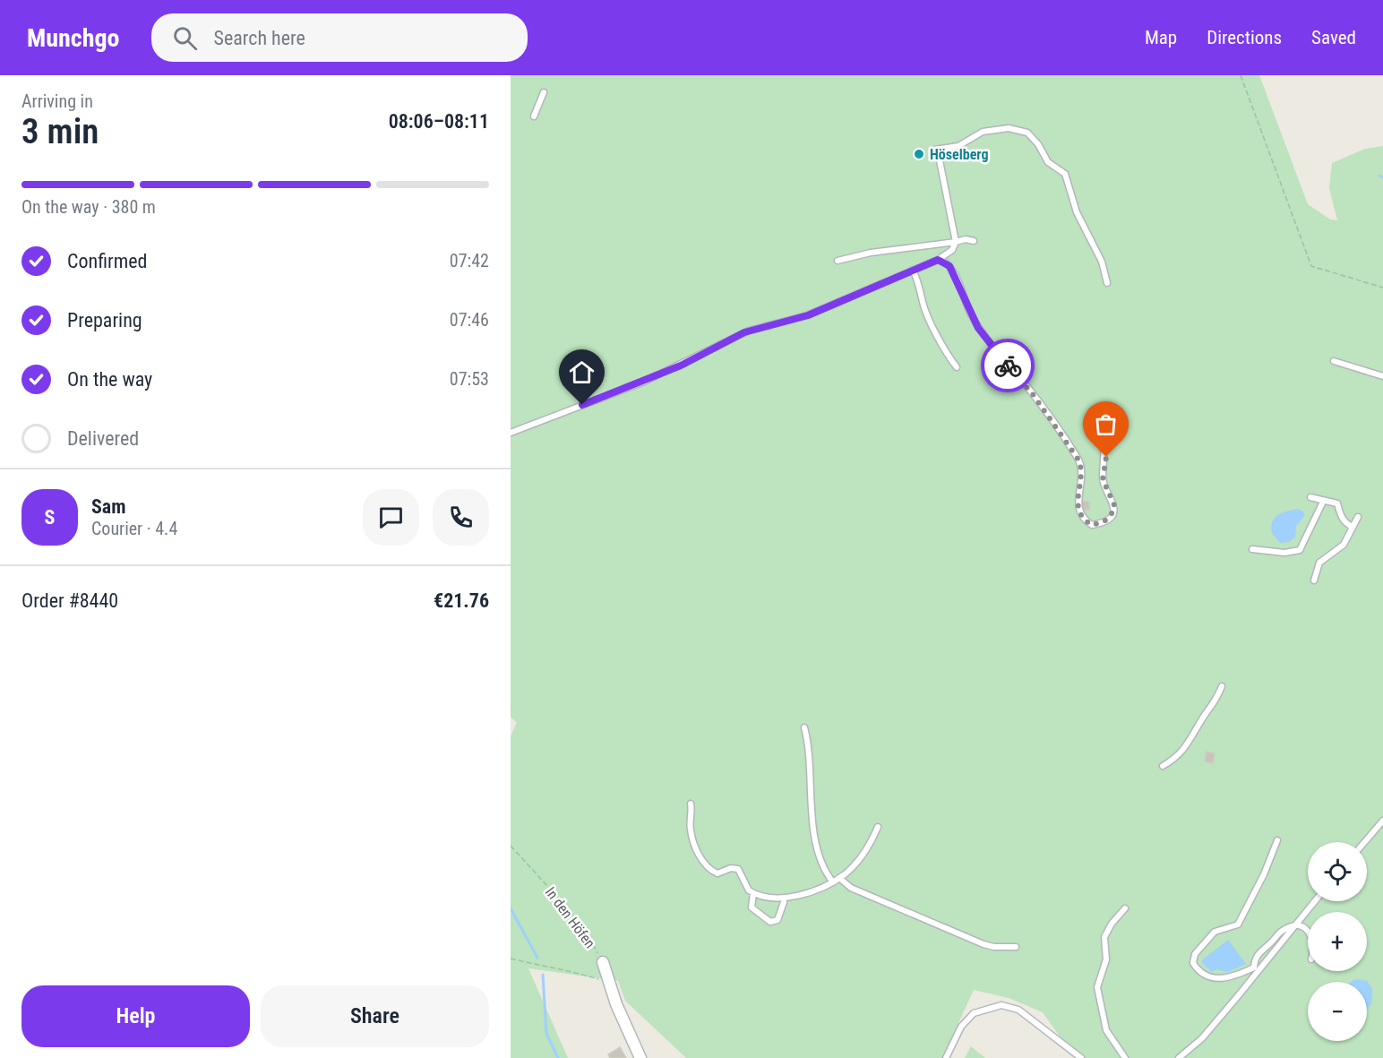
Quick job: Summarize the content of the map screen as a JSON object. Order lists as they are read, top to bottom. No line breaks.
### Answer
{"streets":{"street":["In den Höfen"]},"places":["Höselberg"],"page":{"header":"Munchgo","search":"Search here","nav":["Map","Directions","Saved"],"heading":["3 min","Arriving in","08:06–08:11"],"panel":["Sam","Courier · 4.4","Order #8440","€21.76"],"bar":"On the way · 380 m","list":[["Confirmed","07:42"],["Preparing","07:46"],["On the way","07:53"],"Delivered"],"round":"S","map_buttons":["+","−"],"buttons":["Help","Share"]}}
